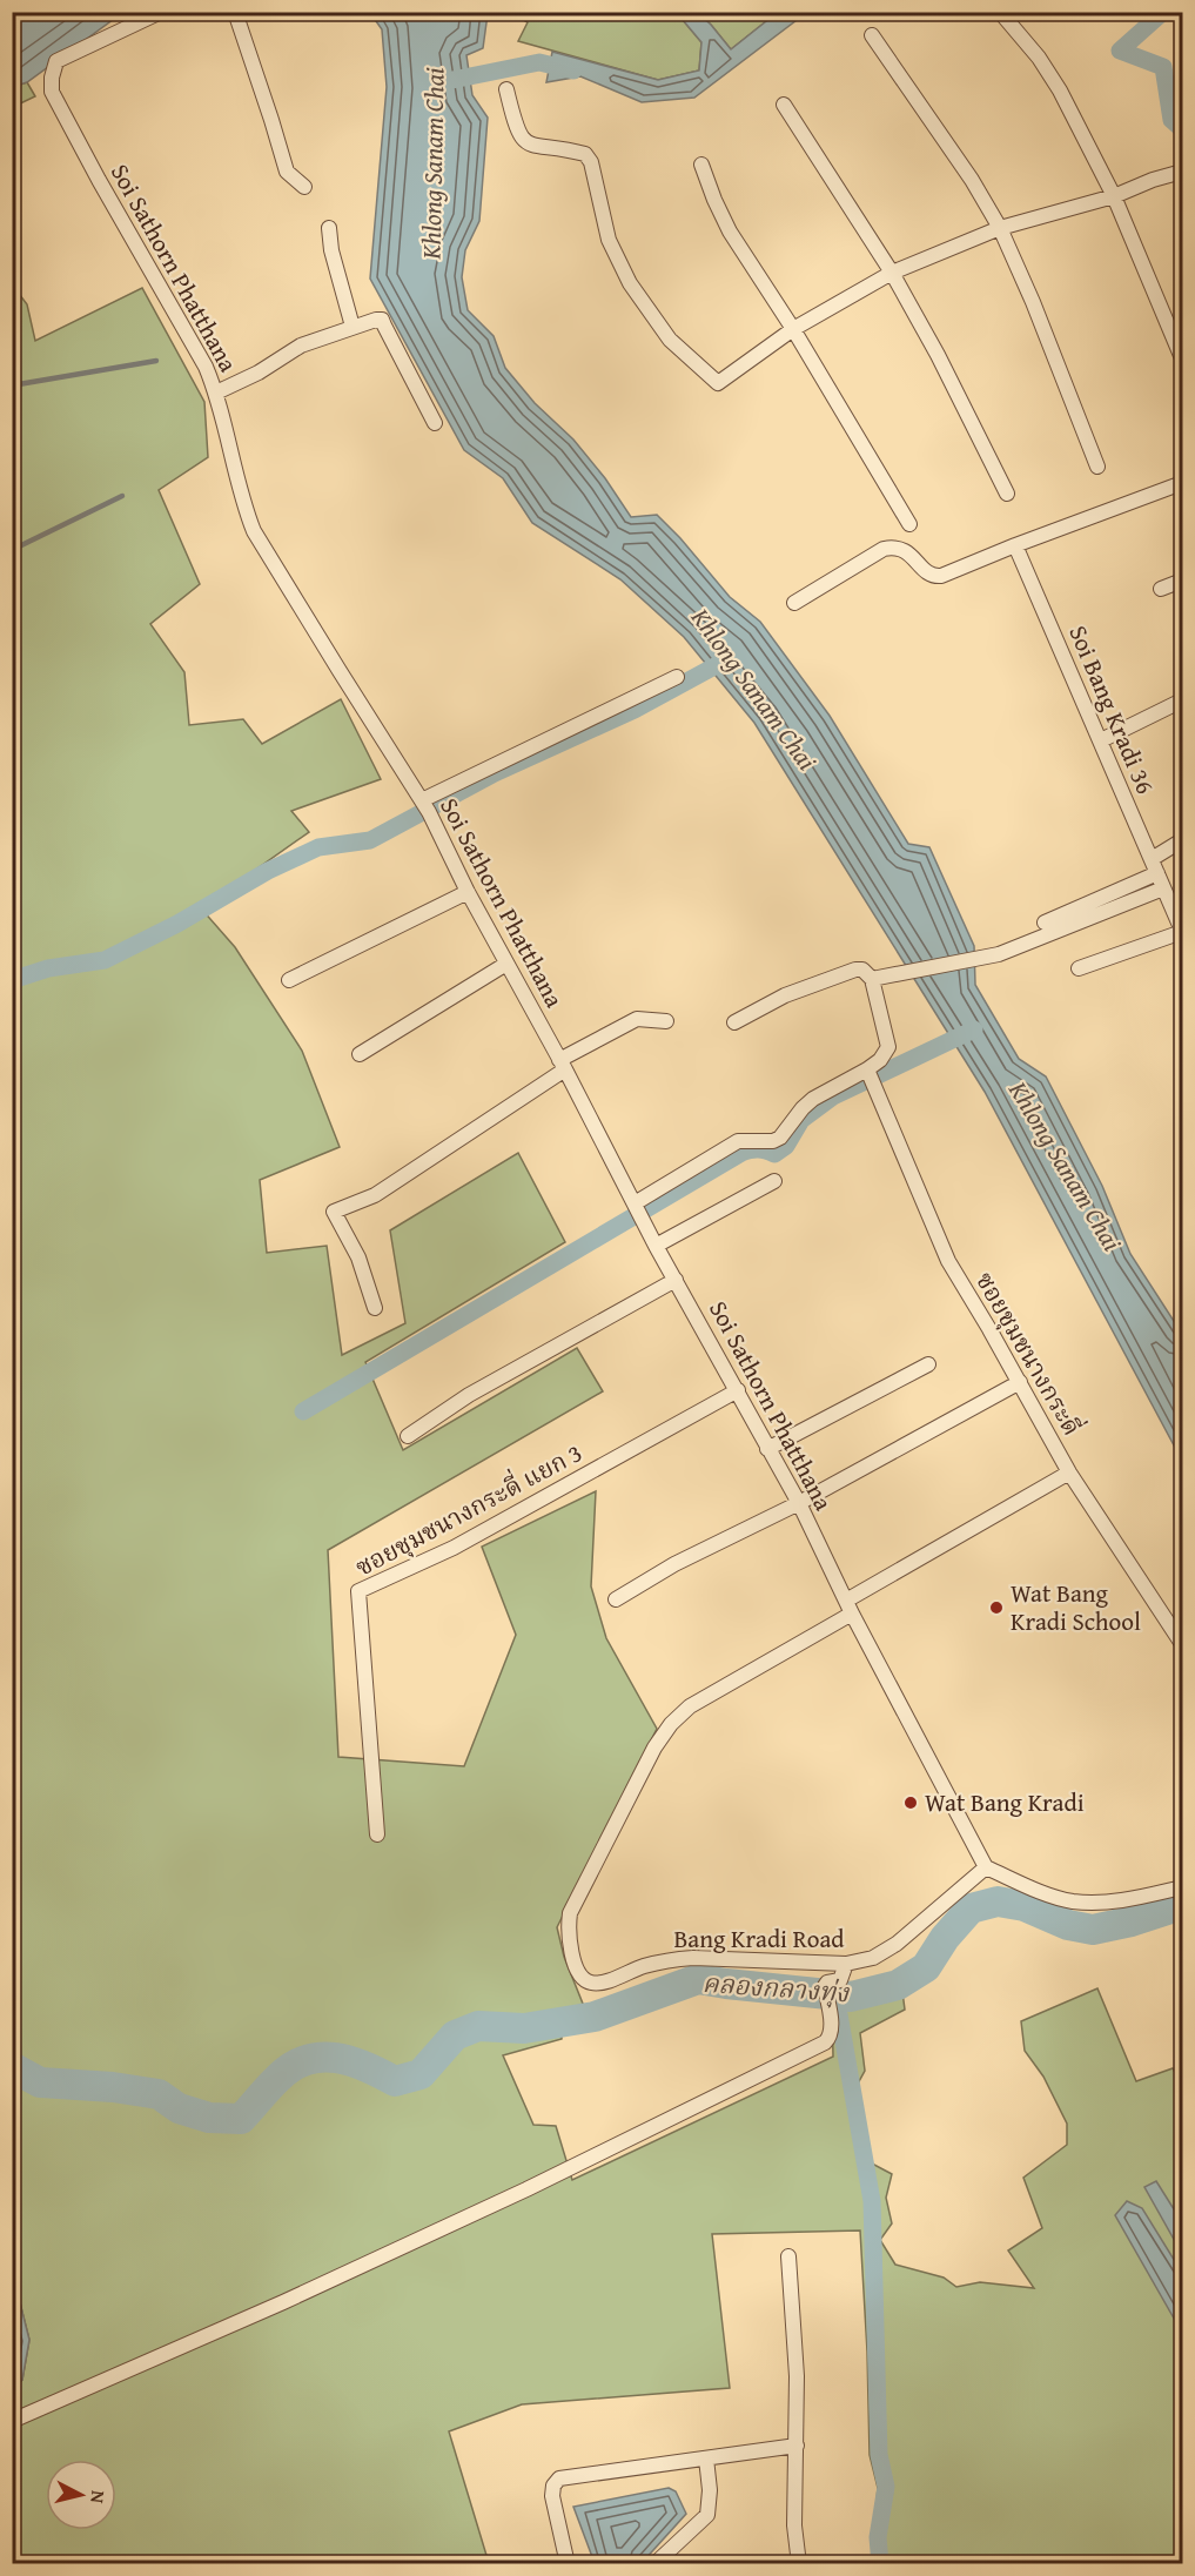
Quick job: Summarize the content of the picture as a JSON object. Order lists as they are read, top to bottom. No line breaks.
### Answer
{"streets":{"street":["Soi Sathorn Phatthana","Soi Bang Kradi 36","ซอยชุมชนางกระดี่","ซอยชุมชนางกระดี่ แยก 3","Bang Kradi Road"]},"crossings":[["Soi Sathorn Phatthana","ซอยชุมชนางกระดี่ แยก 3"],["Soi Sathorn Phatthana","Bang Kradi Road"]],"water":["Khlong Sanam Chai","คลองกลางทุ่ง"],"places":["Wat Bang Kradi School","Wat Bang Kradi"],"north":"right"}
